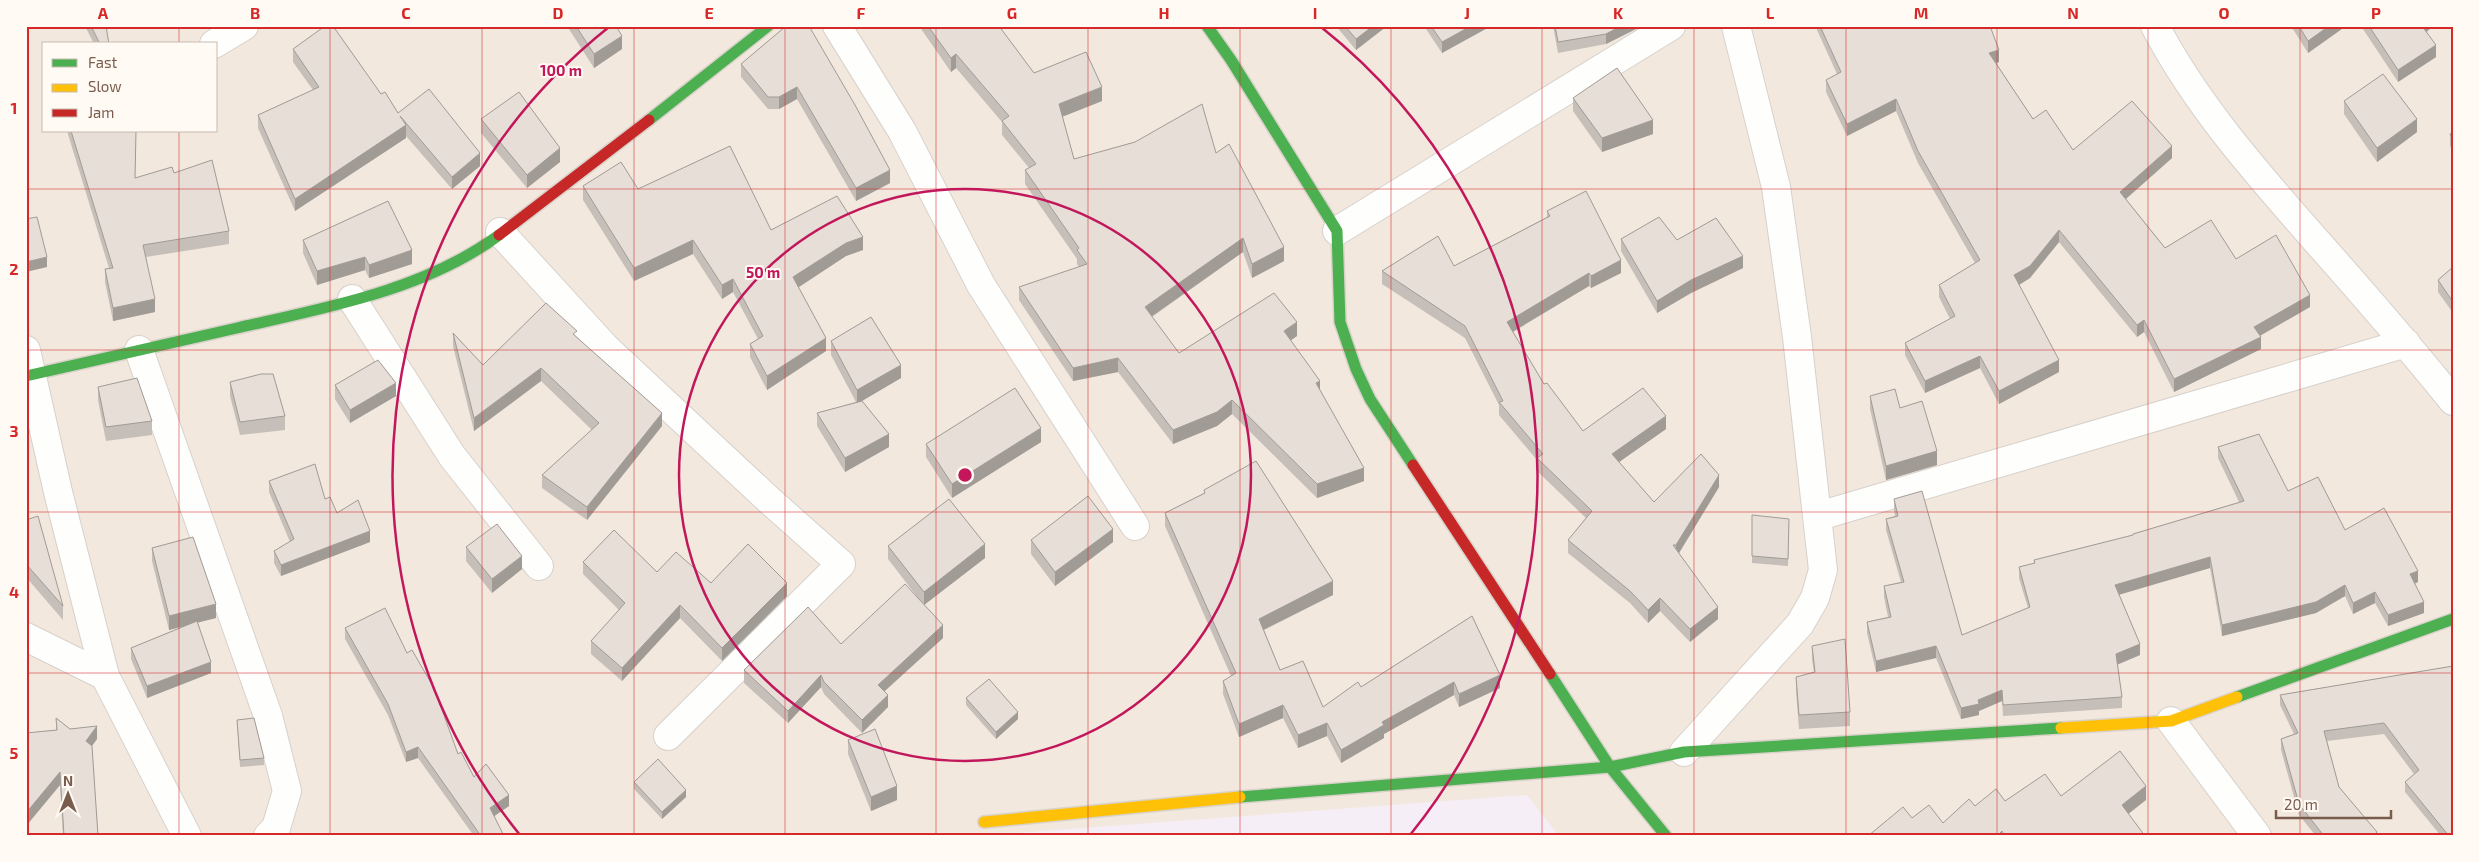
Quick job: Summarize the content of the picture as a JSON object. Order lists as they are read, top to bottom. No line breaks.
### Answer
{"legend":["Fast","Slow","Jam"],"scale_bar":"20 m","north":"top","grid":{"columns":["A","B","C","D","E","F","G","H","I","J","K","L","M","N","O","P"],"rows":["1","2","3","4","5"]},"rings":["100 m","50 m"]}
